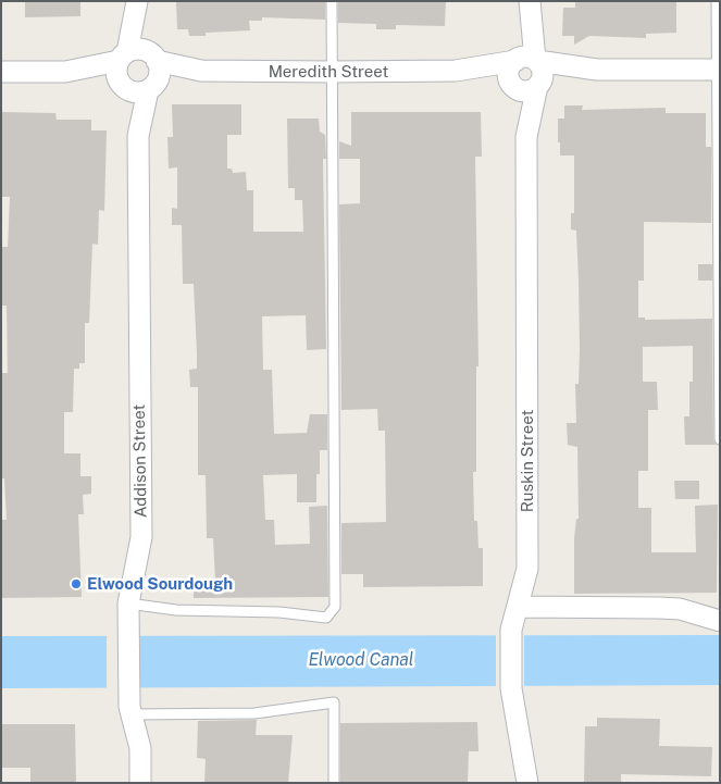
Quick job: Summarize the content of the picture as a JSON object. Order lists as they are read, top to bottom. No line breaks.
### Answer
{"streets":{"street":["Meredith Street","Addison Street","Ruskin Street"]},"crossings":[["Meredith Street","Addison Street"],["Meredith Street","Ruskin Street"]],"water":["Elwood Canal"],"places":["Elwood Sourdough"]}
